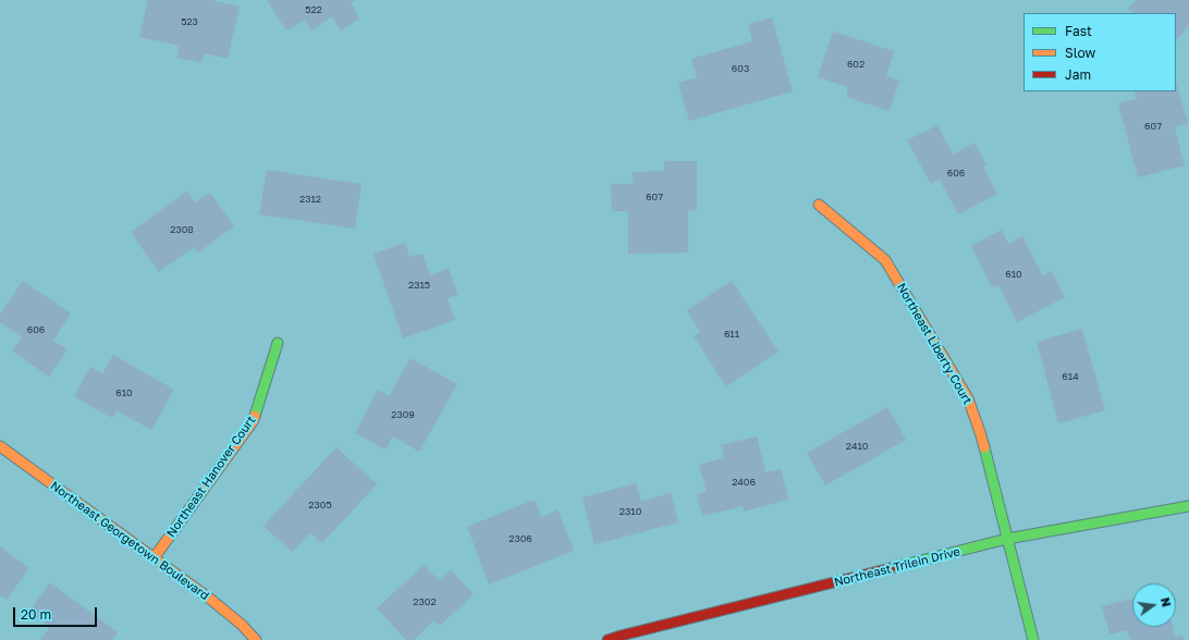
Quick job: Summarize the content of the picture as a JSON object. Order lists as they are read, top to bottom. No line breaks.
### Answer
{"streets":{"street":["Northeast Liberty Court","Northeast Hanover Court","Northeast Georgetown Boulevard","Northeast Trilein Drive"]},"crossings":[["Northeast Liberty Court","Northeast Trilein Drive"],["Northeast Hanover Court","Northeast Georgetown Boulevard"]],"house_numbers":["522","523","602","603","607","606","607","2312","2308","610","2315","606","611","614","610","2309","2410","2406","2305","2310","2306","2302"],"legend":["Fast","Slow","Jam"],"scale_bar":"20 m","north":"right"}
